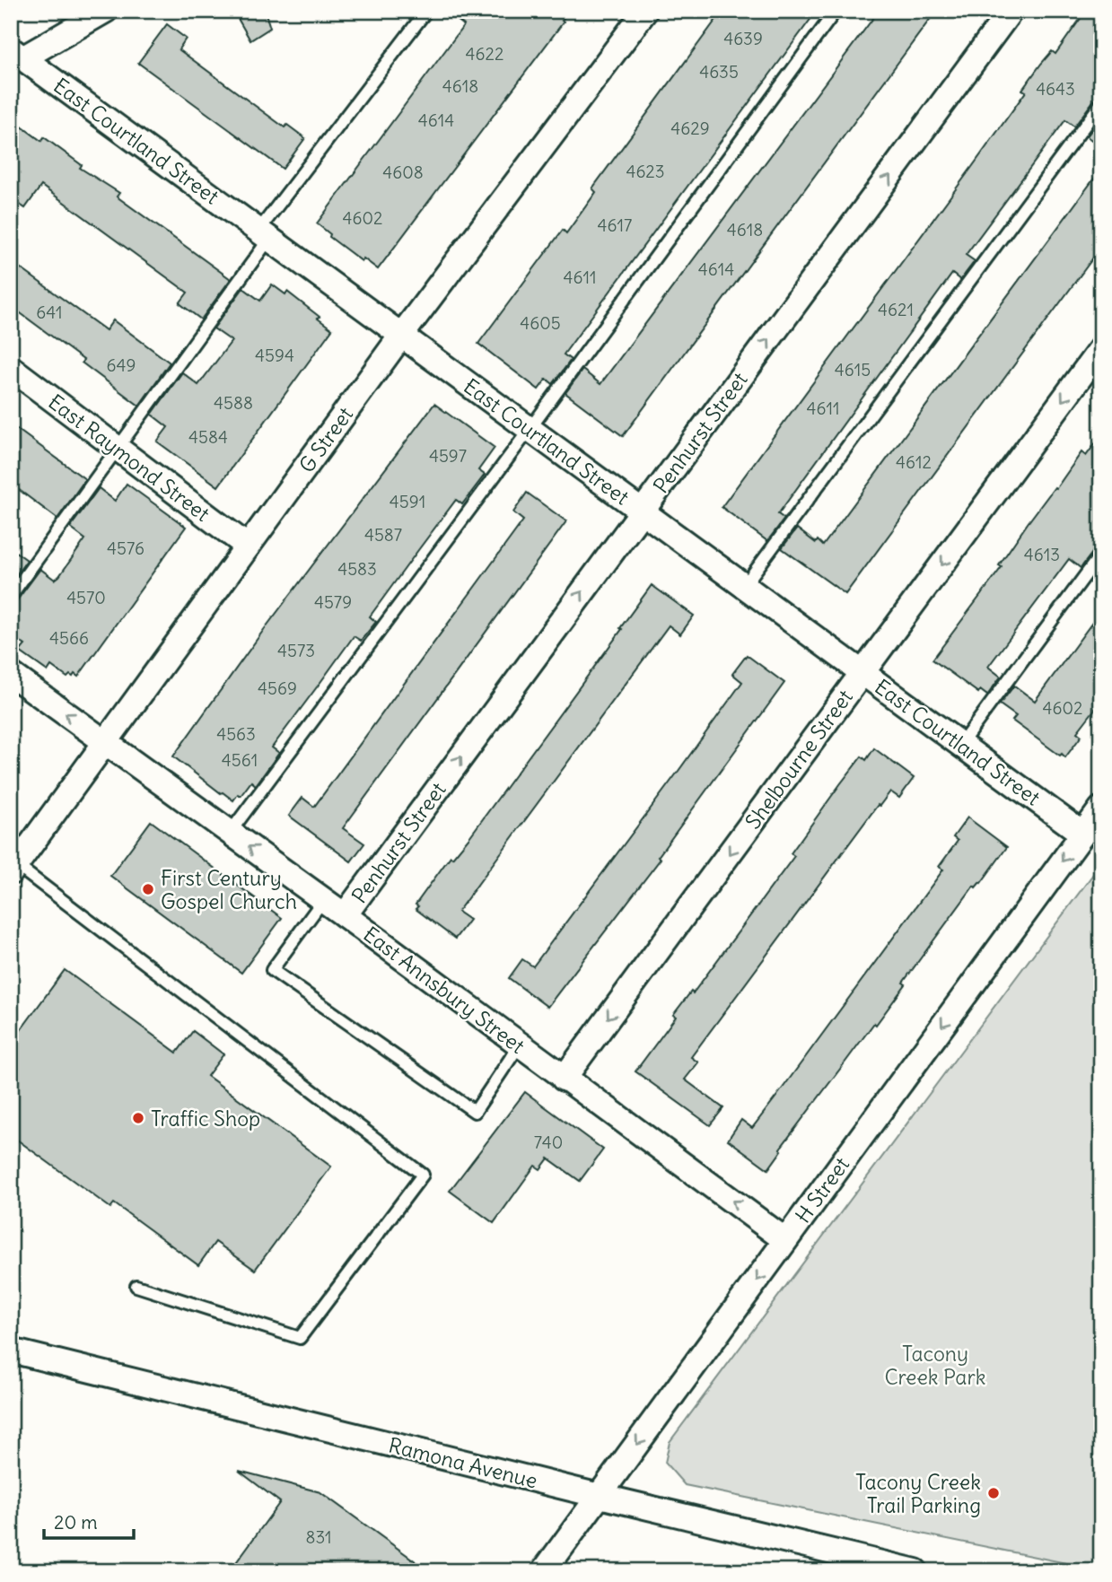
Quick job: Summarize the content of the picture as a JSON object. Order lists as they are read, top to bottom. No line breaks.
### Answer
{"streets":{"street":["East Courtland Street","Penhurst Street","G Street","East Raymond Street","Shelbourne Street","East Annsbury Street","H Street","Ramona Avenue"]},"crossings":[["East Courtland Street","Penhurst Street"],["East Courtland Street","G Street"],["East Courtland Street","Shelbourne Street"],["East Courtland Street","H Street"],["Penhurst Street","East Annsbury Street"],["G Street","East Raymond Street"],["G Street","East Annsbury Street"],["Shelbourne Street","East Annsbury Street"],["East Annsbury Street","H Street"],["H Street","Ramona Avenue"]],"one_way":["Penhurst Street","Shelbourne Street","East Annsbury Street","H Street"],"parks":["Tacony Creek Park"],"places":["First Century Gospel Church","Traffic Shop","Tacony Creek Trail Parking"],"house_numbers":["4639","4622","4635","4618","4643","4614","4629","4623","4608","4602","4617","4618","4614","4611","4621","641","4605","4594","649","4615","4588","4611","4584","4597","4612","4591","4587","4576","4613","4583","4570","4579","4566","4573","4569","4602","4563","4561","740","831"],"scale_bar":"20 m"}
